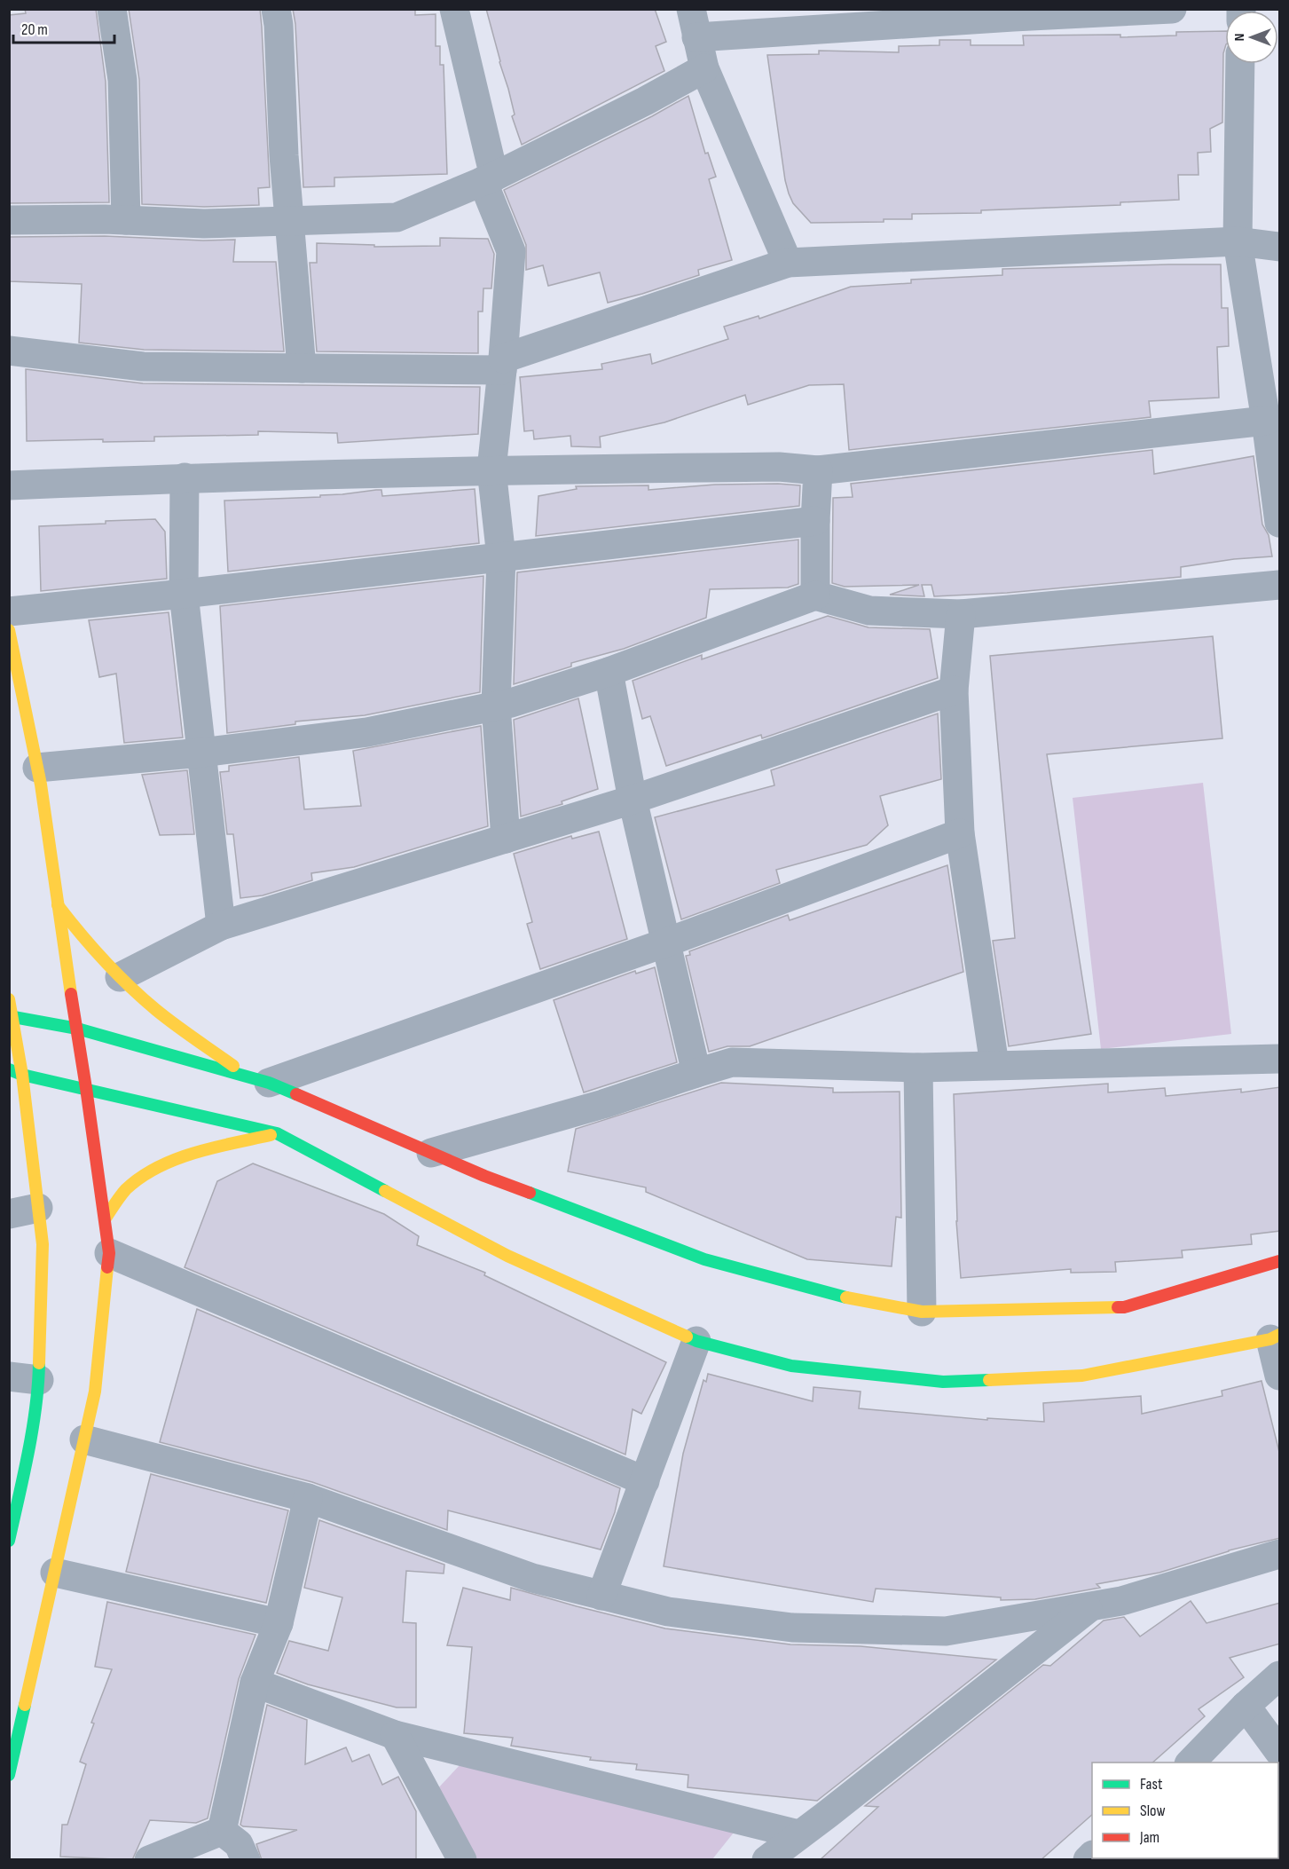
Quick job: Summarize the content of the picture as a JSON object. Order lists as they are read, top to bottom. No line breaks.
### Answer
{"legend":["Fast","Slow","Jam"],"scale_bar":"20 m","north":"left"}
